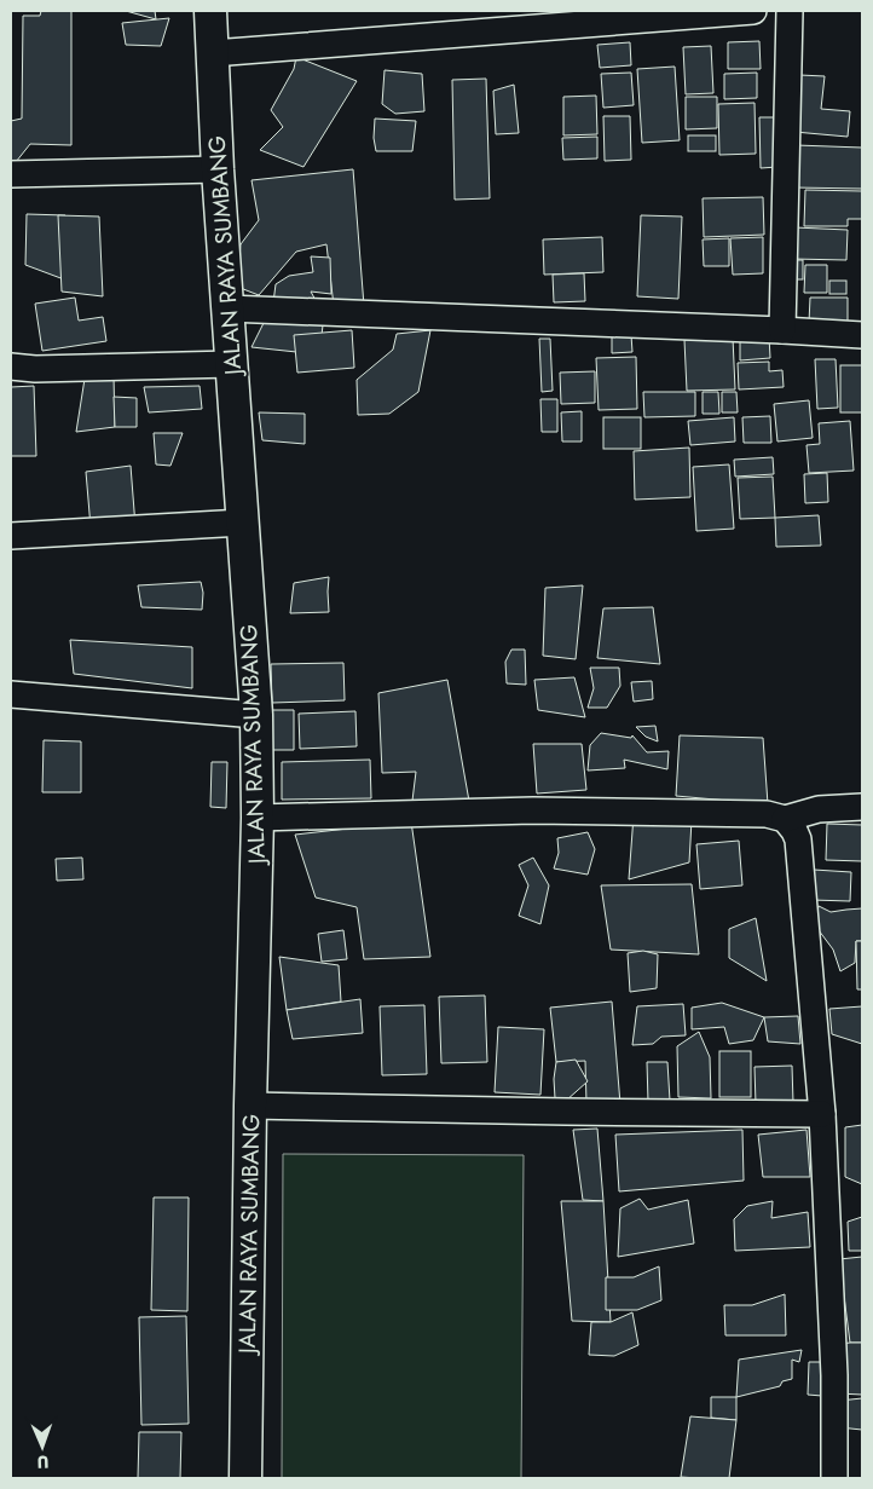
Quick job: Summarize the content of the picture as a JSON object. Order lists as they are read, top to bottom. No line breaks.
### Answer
{"streets":{"street":["JALAN RAYA SUMBANG"]},"north":"bottom"}
